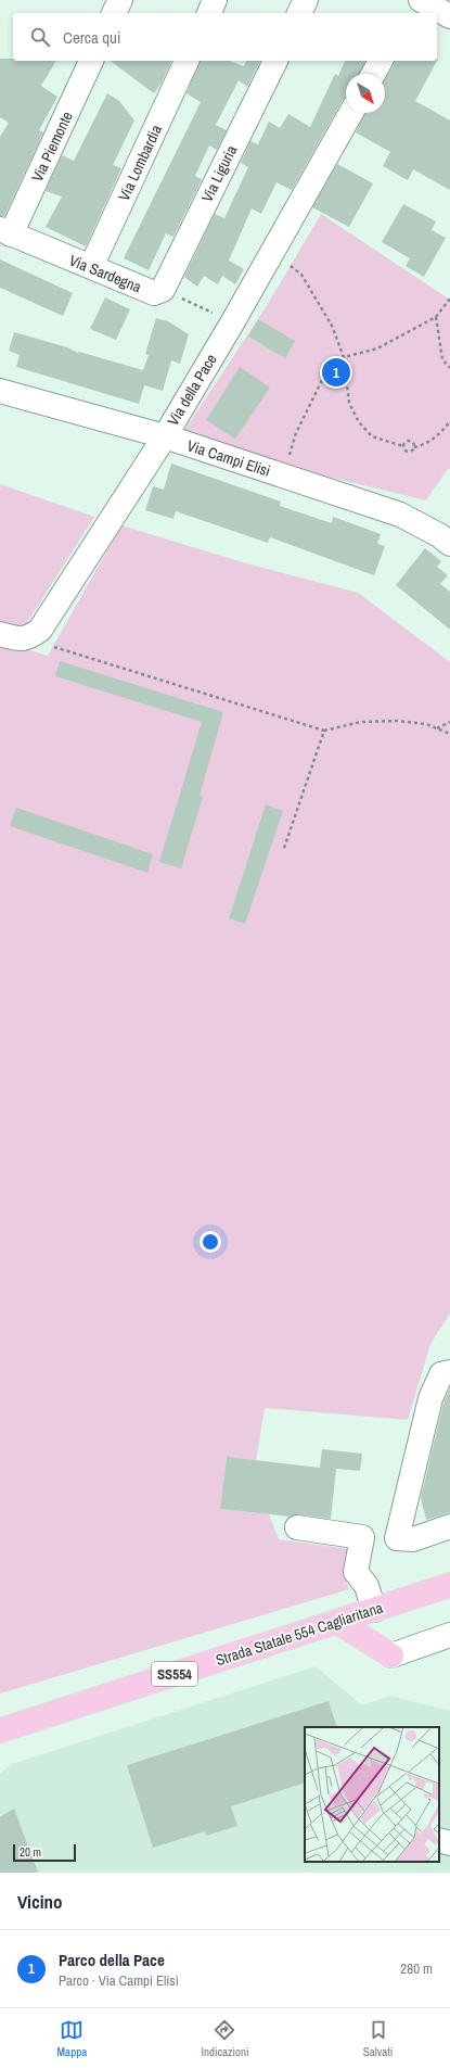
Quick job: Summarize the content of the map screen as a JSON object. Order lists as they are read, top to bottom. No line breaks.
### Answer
{"streets":{"main road":["Strada Statale 554 Cagliaritana","SS554"],"street":["Via Piemonte","Via Lombardia","Via Liguria","Via Sardegna","Via della Pace","Via Campi Elisi"]},"crossings":[["Via Piemonte","Via Sardegna"],["Via Lombardia","Via Sardegna"],["Via Liguria","Via Sardegna"],["Via Sardegna","Via della Pace"],["Via della Pace","Via Campi Elisi"]],"scale_bar":"20 m","north":"bottom right","page":{"search":"Cerca qui","pins":"1","scale":"20 m","heading":"Vicino","list":[{"mark":"1","name":"Parco della Pace","note":"Parco · Via Campi Elisi","value":"280 m"}],"nav":["Mappa","Indicazioni","Salvati"]}}
